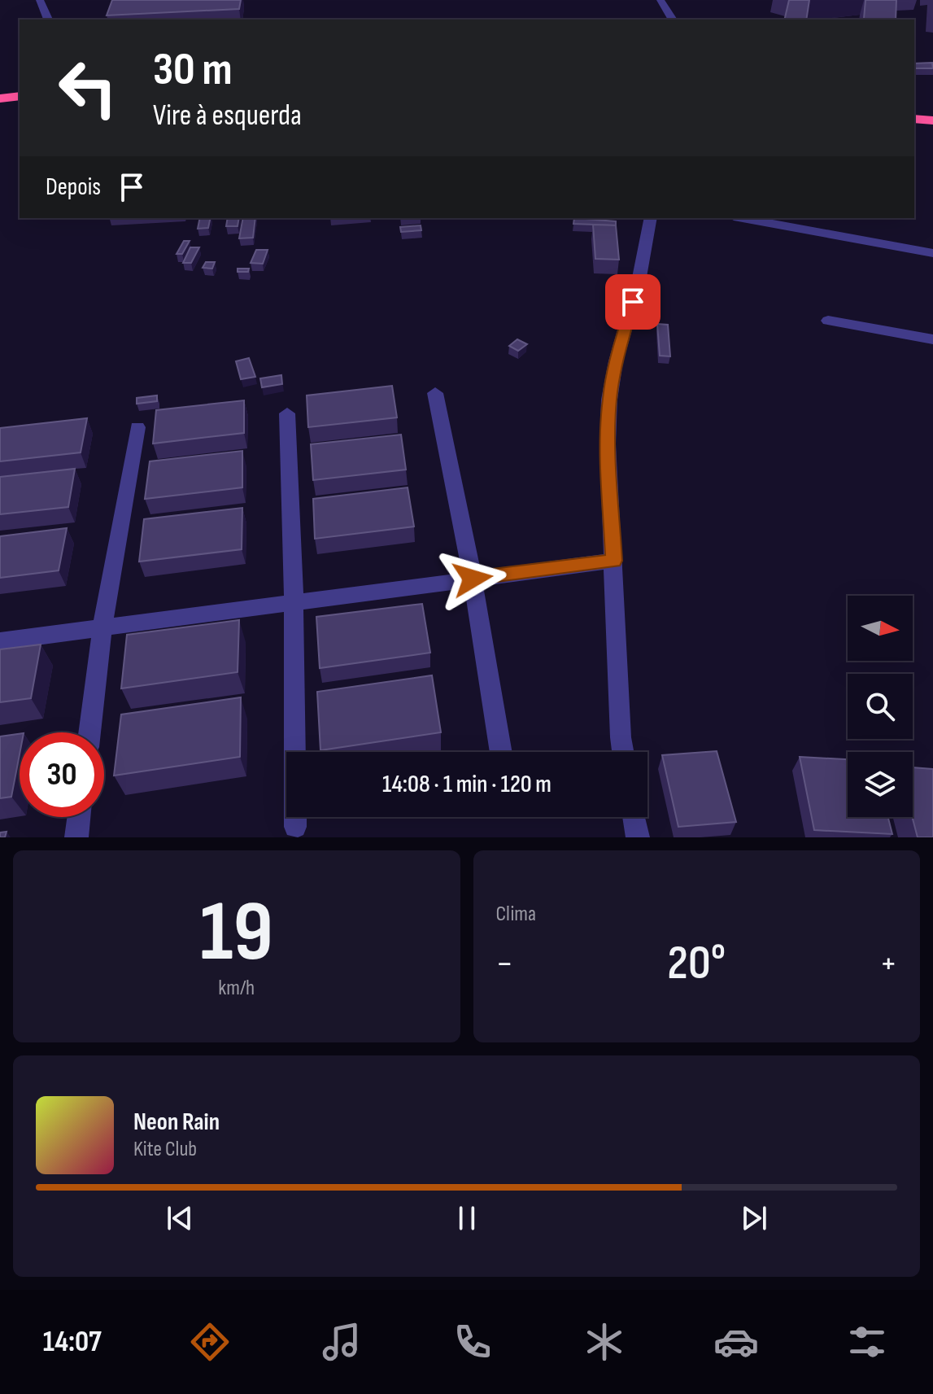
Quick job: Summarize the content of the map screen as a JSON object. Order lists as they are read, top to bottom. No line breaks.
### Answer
{"north":"right","page":{"turn":["30 m","Vire à esquerda"],"then":"Depois","limit":"30","trip":"14:08 · 1 min · 120 m","tile":[["19","km/h"],"Clima"],"heat":["−","20°","+"],"song":["Neon Rain","Kite Club"],"tabs":"14:07"}}
